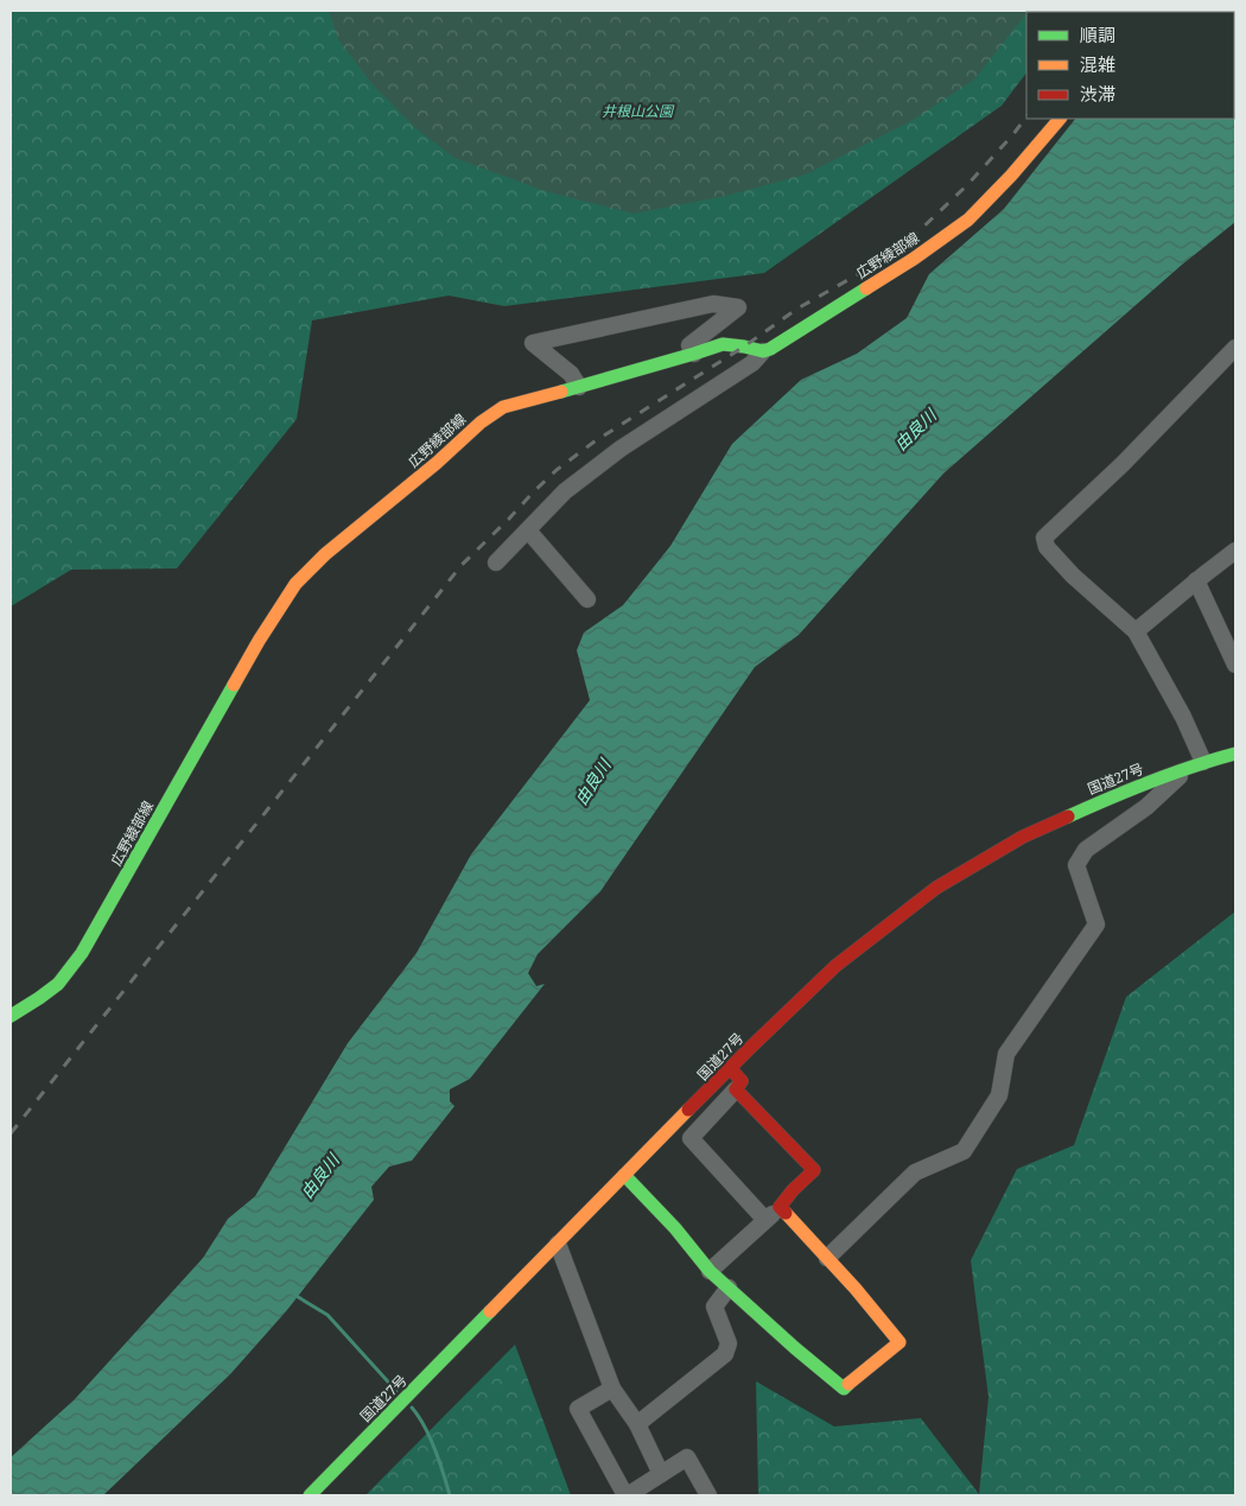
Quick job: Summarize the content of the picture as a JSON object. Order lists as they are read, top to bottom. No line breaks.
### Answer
{"streets":{"main road":["広野綾部線","国道27号"]},"water":["由良川"],"parks":["井根山公園"],"legend":["順調","混雑","渋滞"]}
